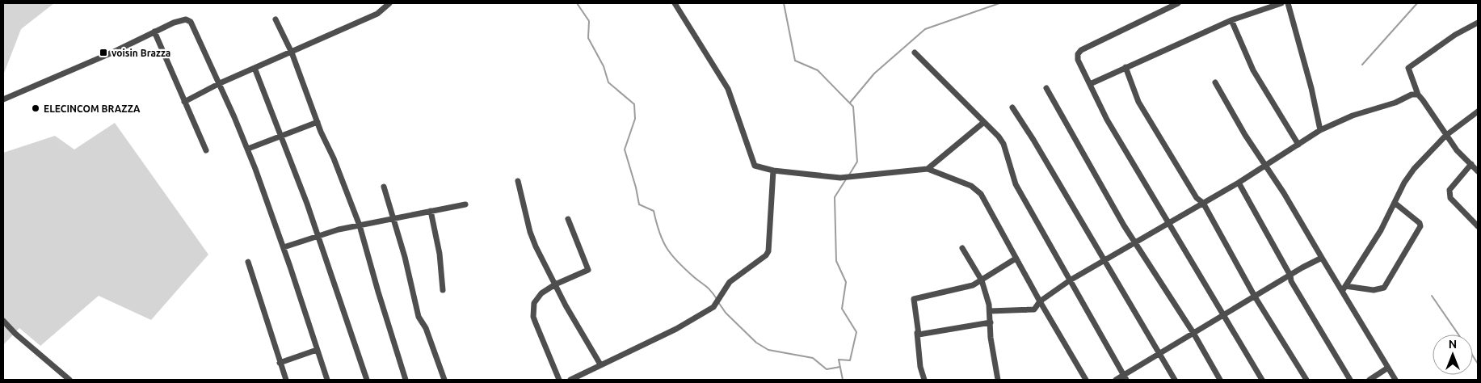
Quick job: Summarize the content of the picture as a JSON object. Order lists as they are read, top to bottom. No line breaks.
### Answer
{"places":{"transit":["voisin Brazza"],"other":["ELECINCOM BRAZZA"]},"north":"top"}
